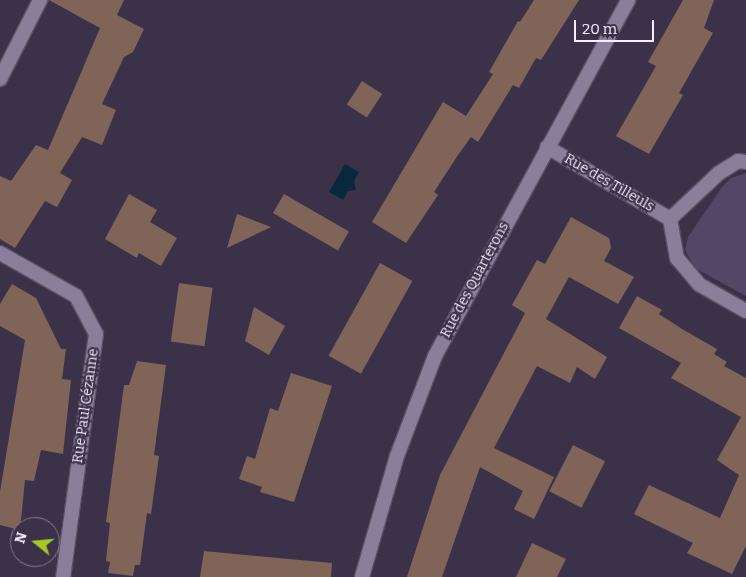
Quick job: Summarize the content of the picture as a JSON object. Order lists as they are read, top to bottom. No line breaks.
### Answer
{"streets":{"street":["Rue des Tilleuls","Rue des Quarterons","Rue Paul Cézanne"]},"crossings":[["Rue des Tilleuls","Rue des Quarterons"]],"scale_bar":"20 m","north":"left"}
